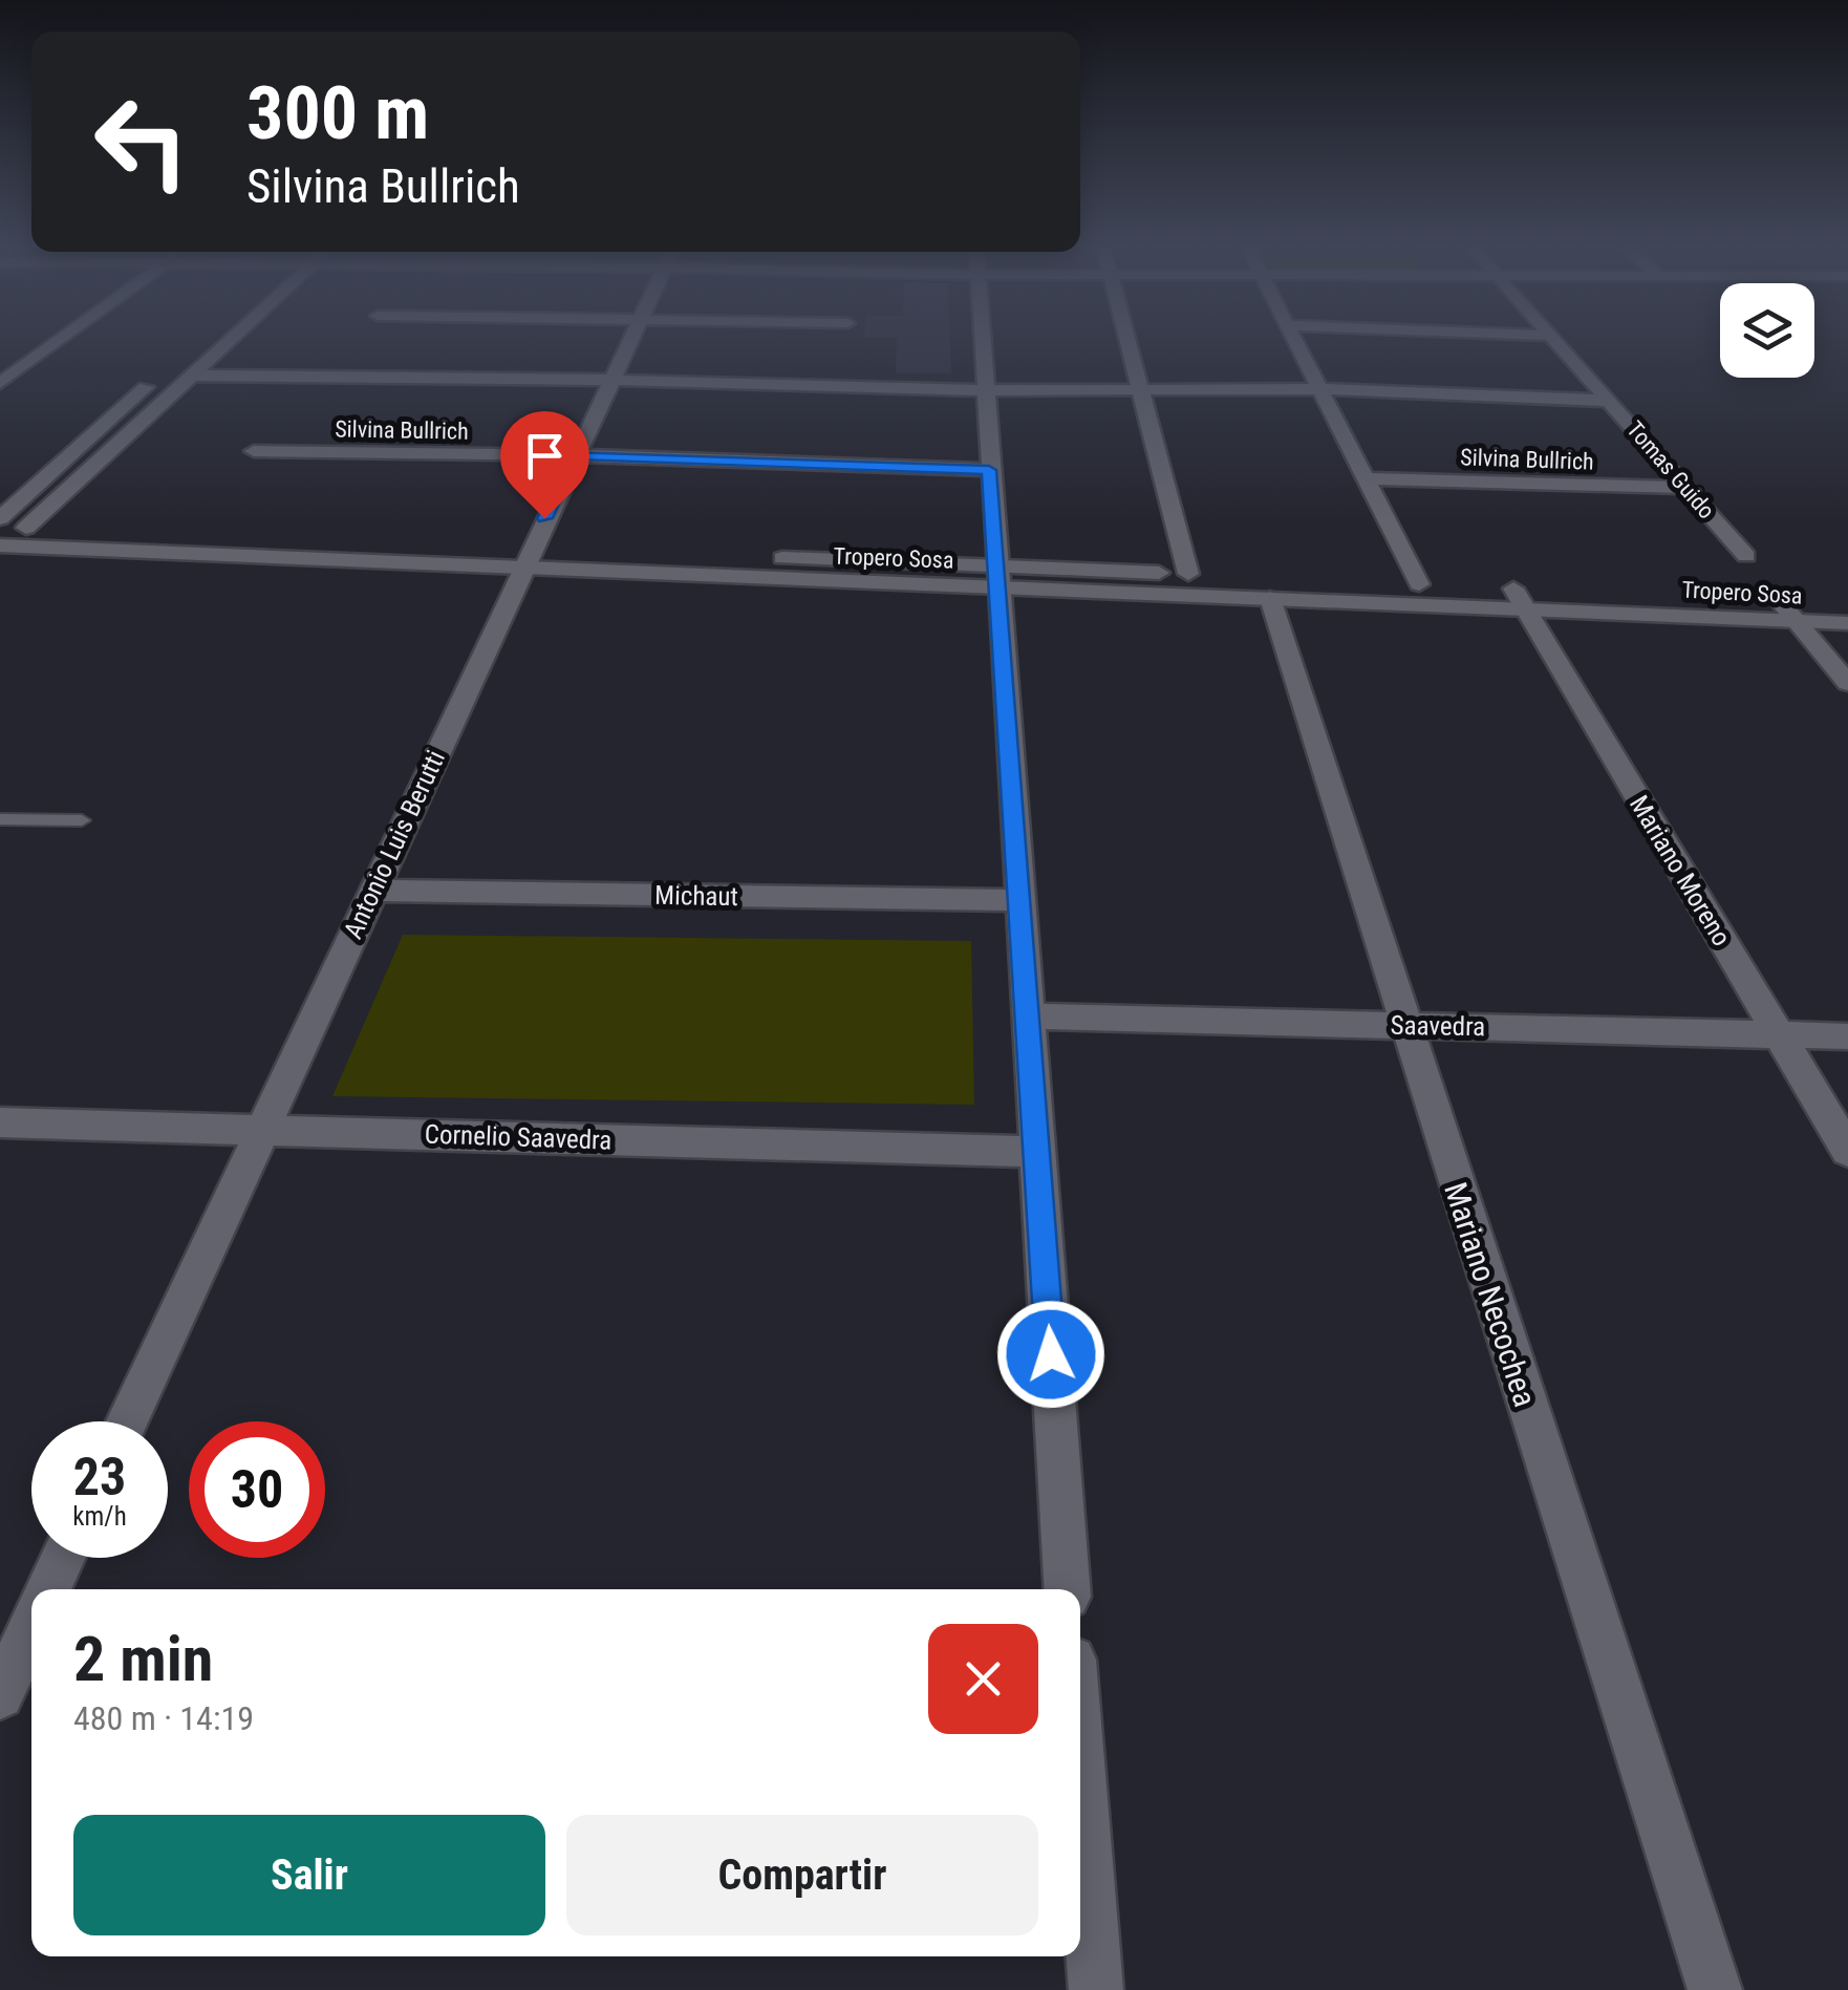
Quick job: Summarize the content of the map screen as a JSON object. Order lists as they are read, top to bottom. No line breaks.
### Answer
{"streets":{"street":["Silvina Bullrich","Tomas Guido","Tropero Sosa","Antonio Luis Berutti","Mariano Moreno","Michaut","Saavedra","Cornelio Saavedra","Mariano Necochea"]},"crossings":[["Silvina Bullrich","Tomas Guido"],["Silvina Bullrich","Antonio Luis Berutti"],["Tropero Sosa","Antonio Luis Berutti"],["Tropero Sosa","Mariano Moreno"],["Tropero Sosa","Mariano Necochea"],["Antonio Luis Berutti","Michaut"],["Antonio Luis Berutti","Cornelio Saavedra"],["Mariano Moreno","Saavedra"],["Saavedra","Mariano Necochea"]],"page":{"turn":["300 m","Silvina Bullrich"],"speed":"23 km/h","limit":"30","heading":["2 min","480 m · 14:19"],"buttons":["Salir","Compartir"]}}
